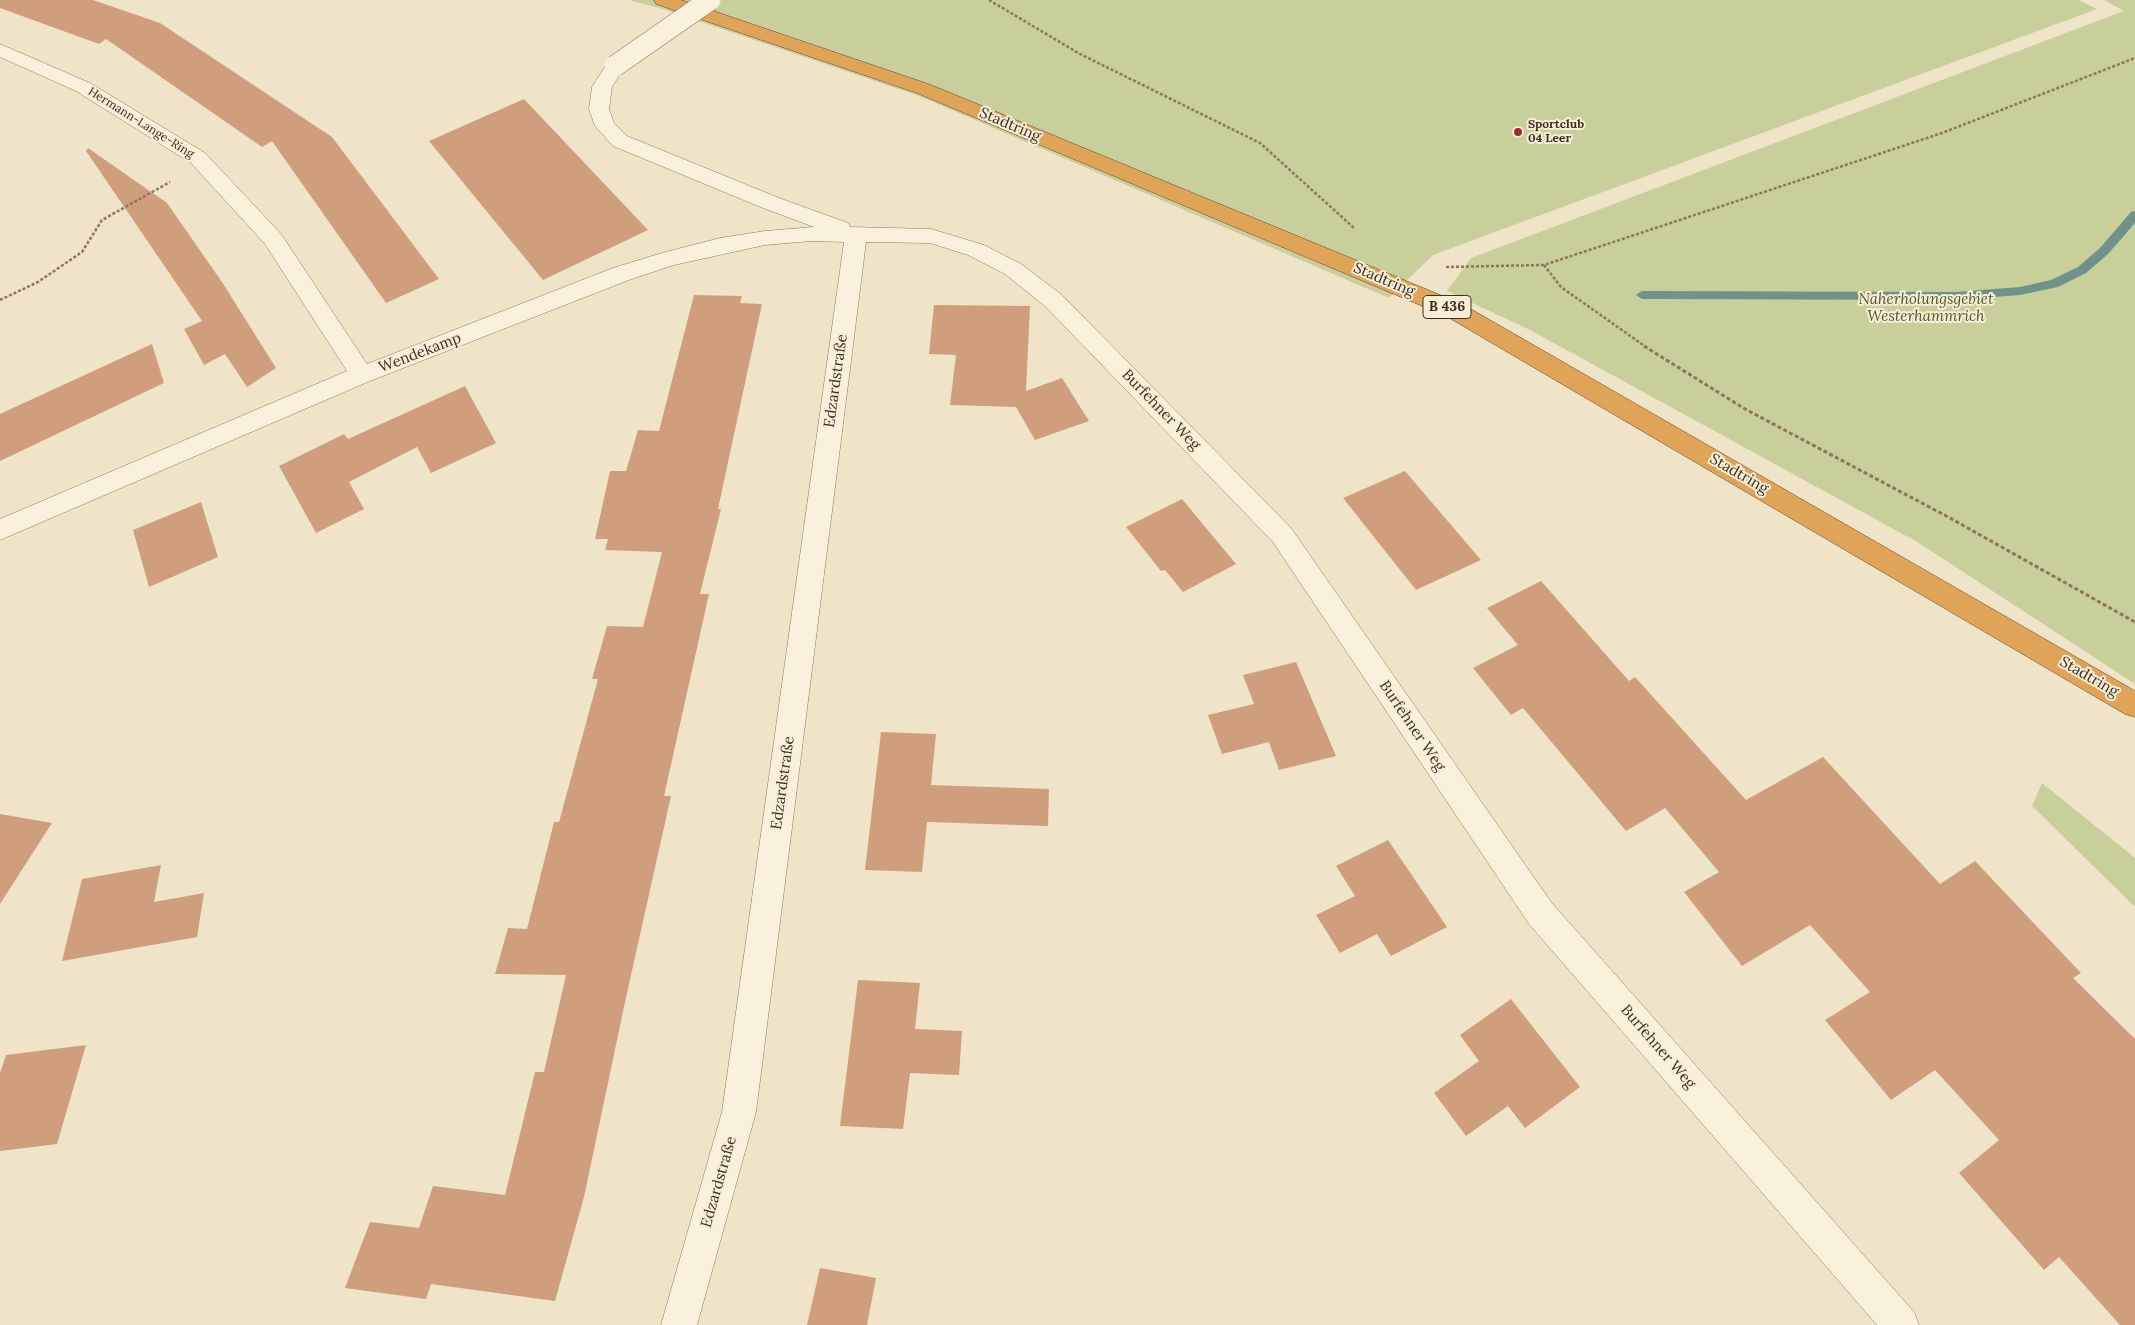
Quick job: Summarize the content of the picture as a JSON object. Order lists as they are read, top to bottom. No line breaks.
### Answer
{"streets":{"highway":["Stadtring","B 436"],"street":["Hermann-Lange-Ring","Wendekamp","Edzardstraße","Burfehner Weg"]},"crossings":[["Hermann-Lange-Ring","Wendekamp"],["Wendekamp","Edzardstraße"],["Wendekamp","Burfehner Weg"],["Edzardstraße","Burfehner Weg"]],"parks":["Naherholungsgebiet Westerhammrich"],"places":["Sportclub 04 Leer"]}
